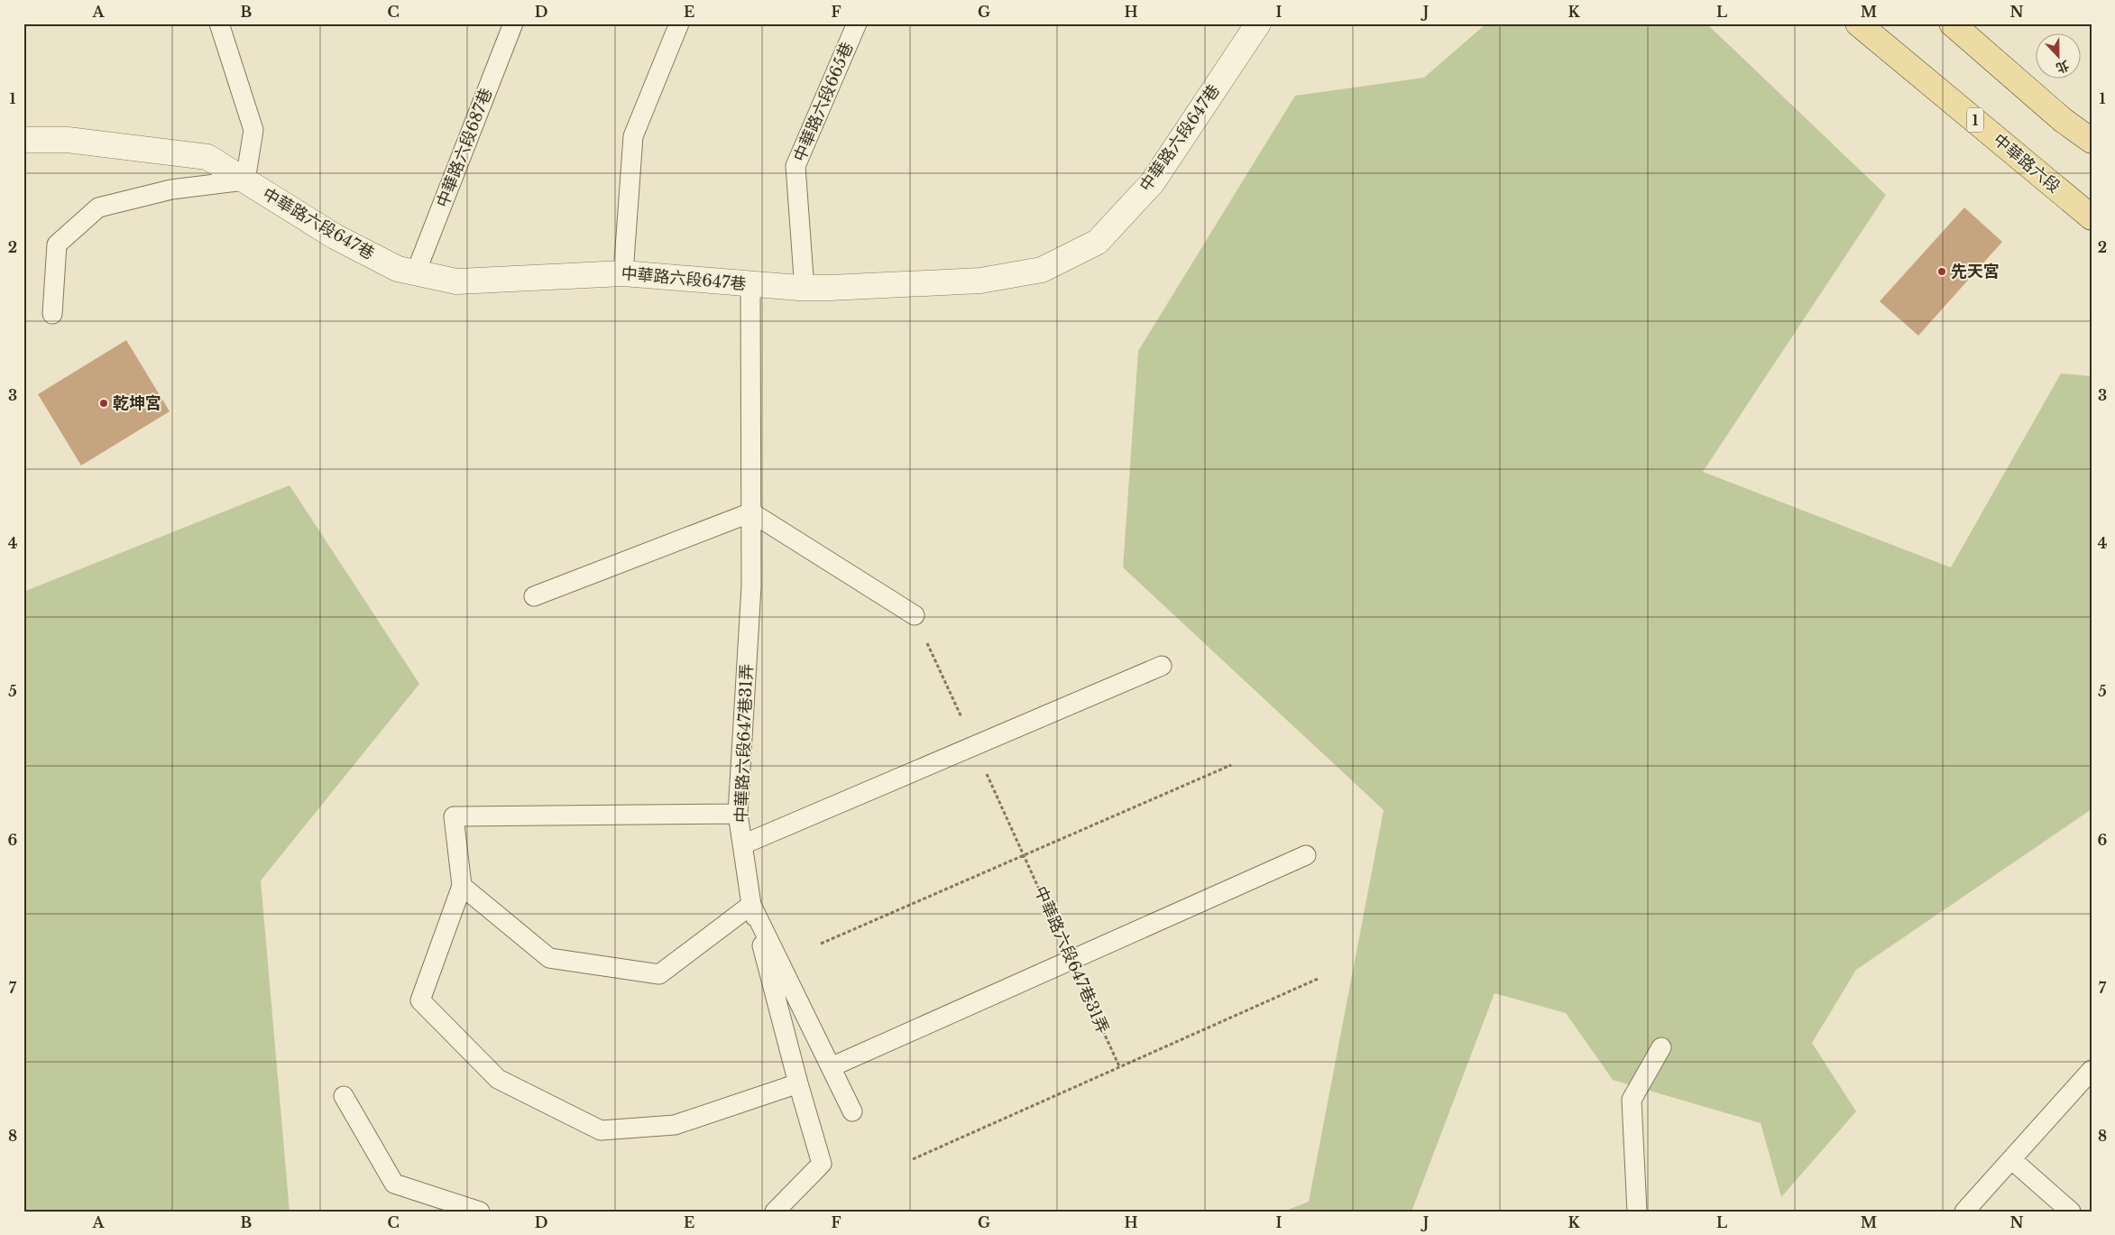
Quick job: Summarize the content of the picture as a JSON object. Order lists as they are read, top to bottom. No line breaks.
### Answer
{"streets":{"main road":["1","中華路六段"],"street":["中華路六段647巷"],"lane":["中華路六段665巷","中華路六段687巷","中華路六段647巷31弄"]},"crossings":[["中華路六段665巷","中華路六段647巷"],["中華路六段647巷","中華路六段687巷"],["中華路六段647巷","中華路六段647巷31弄"]],"places":["先天宮","乾坤宮"],"north":"bottom","grid":{"columns":["A","B","C","D","E","F","G","H","I","J","K","L","M","N"],"rows":["1","2","3","4","5","6","7","8"]}}
